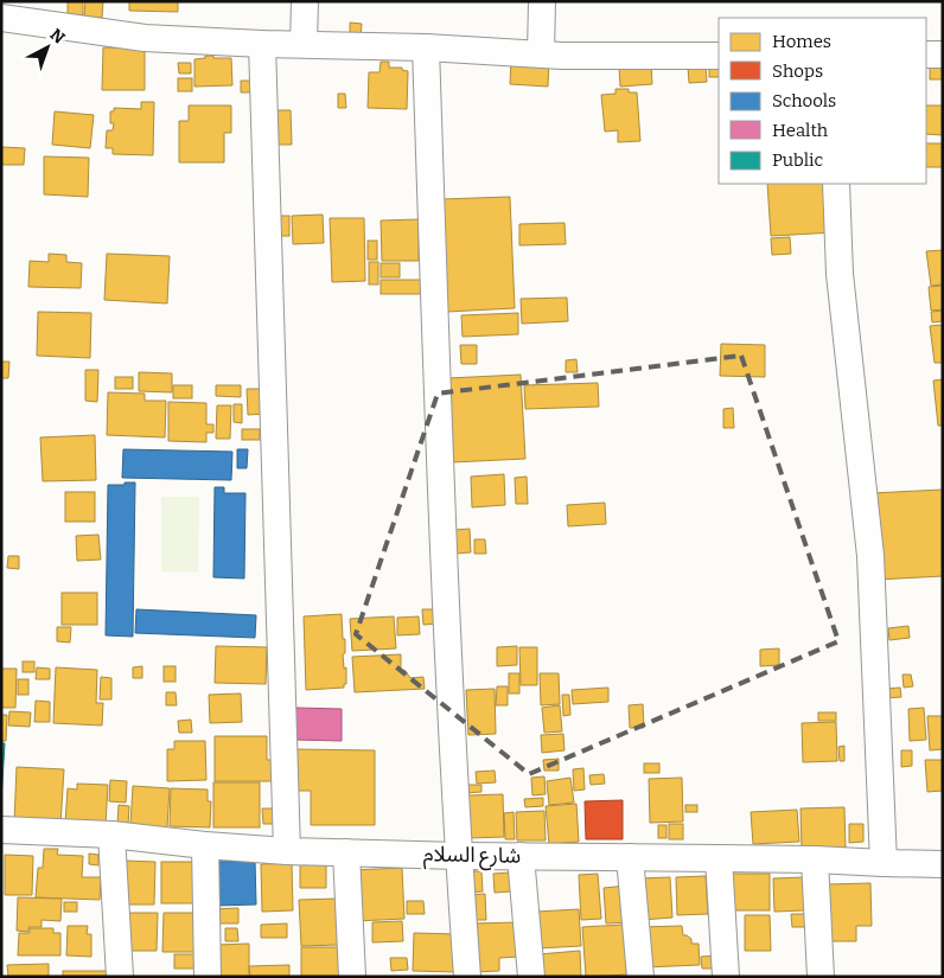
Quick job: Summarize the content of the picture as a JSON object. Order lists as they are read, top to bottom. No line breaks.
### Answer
{"streets":{"street":["شارع السلام"]},"legend":["Homes","Shops","Schools","Health","Public"],"north":"top right"}
